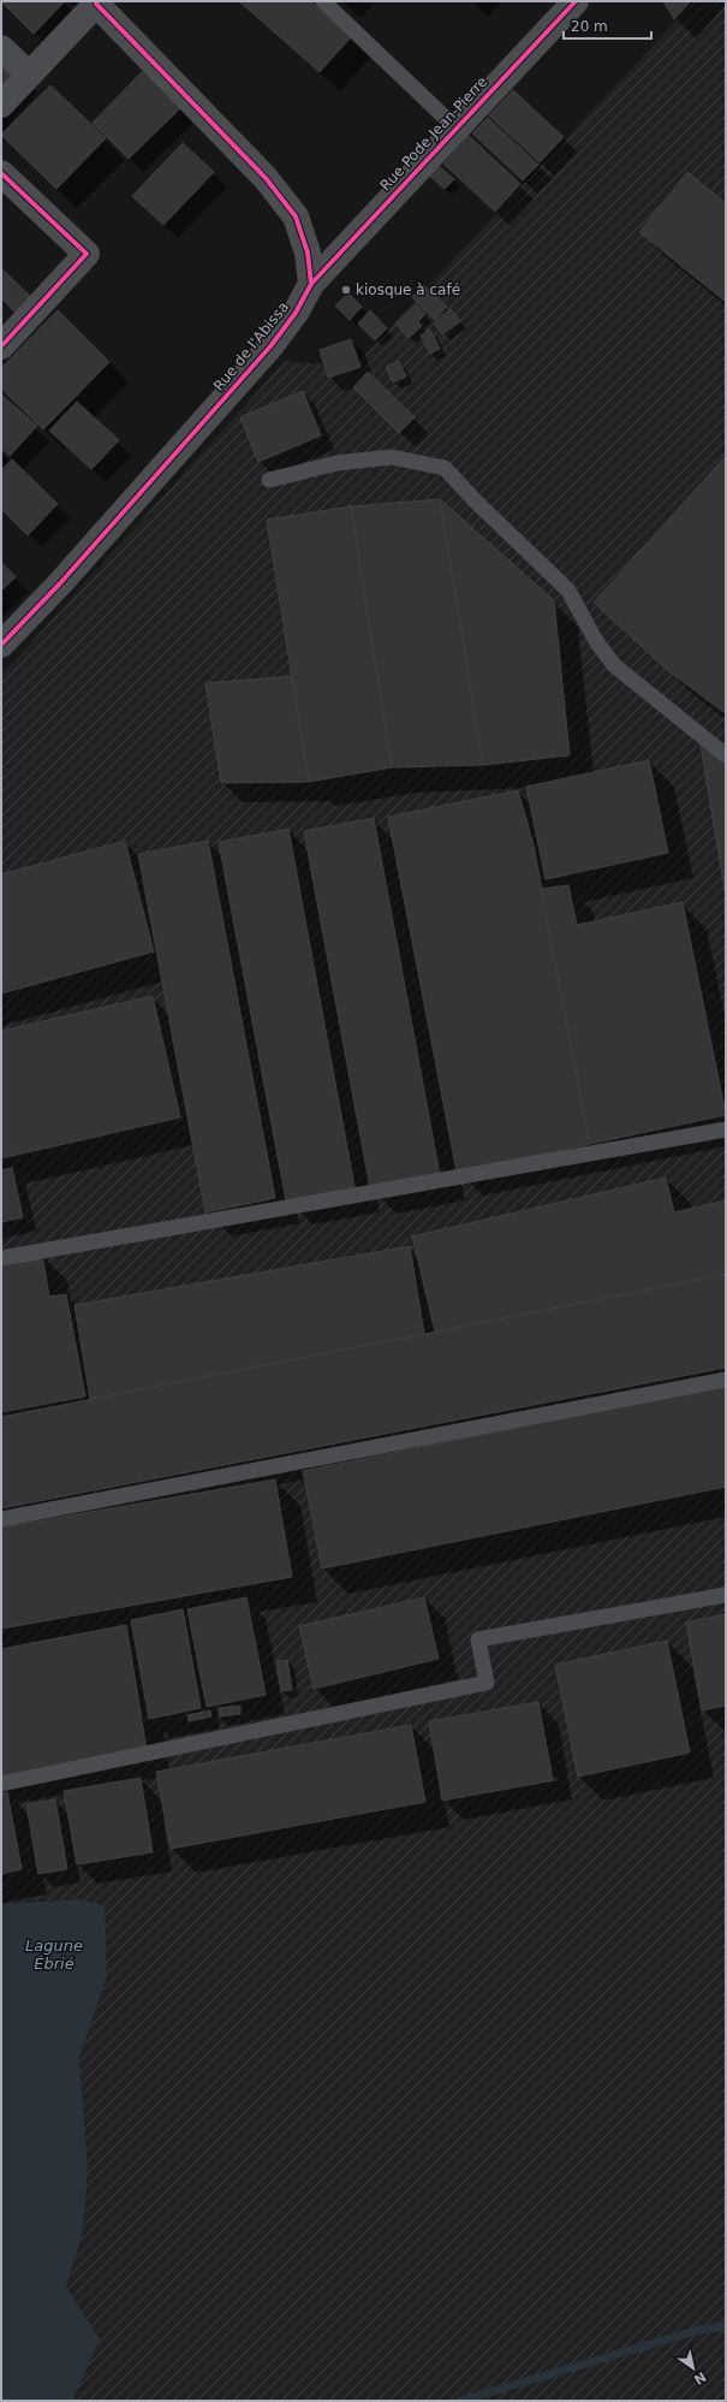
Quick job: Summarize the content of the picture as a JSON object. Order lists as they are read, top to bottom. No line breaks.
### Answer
{"streets":{"street":["Rue Pode Jean-Pierre","Rue de l'Abissa"]},"crossings":[["Rue Pode Jean-Pierre","Rue de l'Abissa"]],"water":["Lagune Ébrié"],"places":["kiosque à café"],"scale_bar":"20 m","north":"bottom right"}
